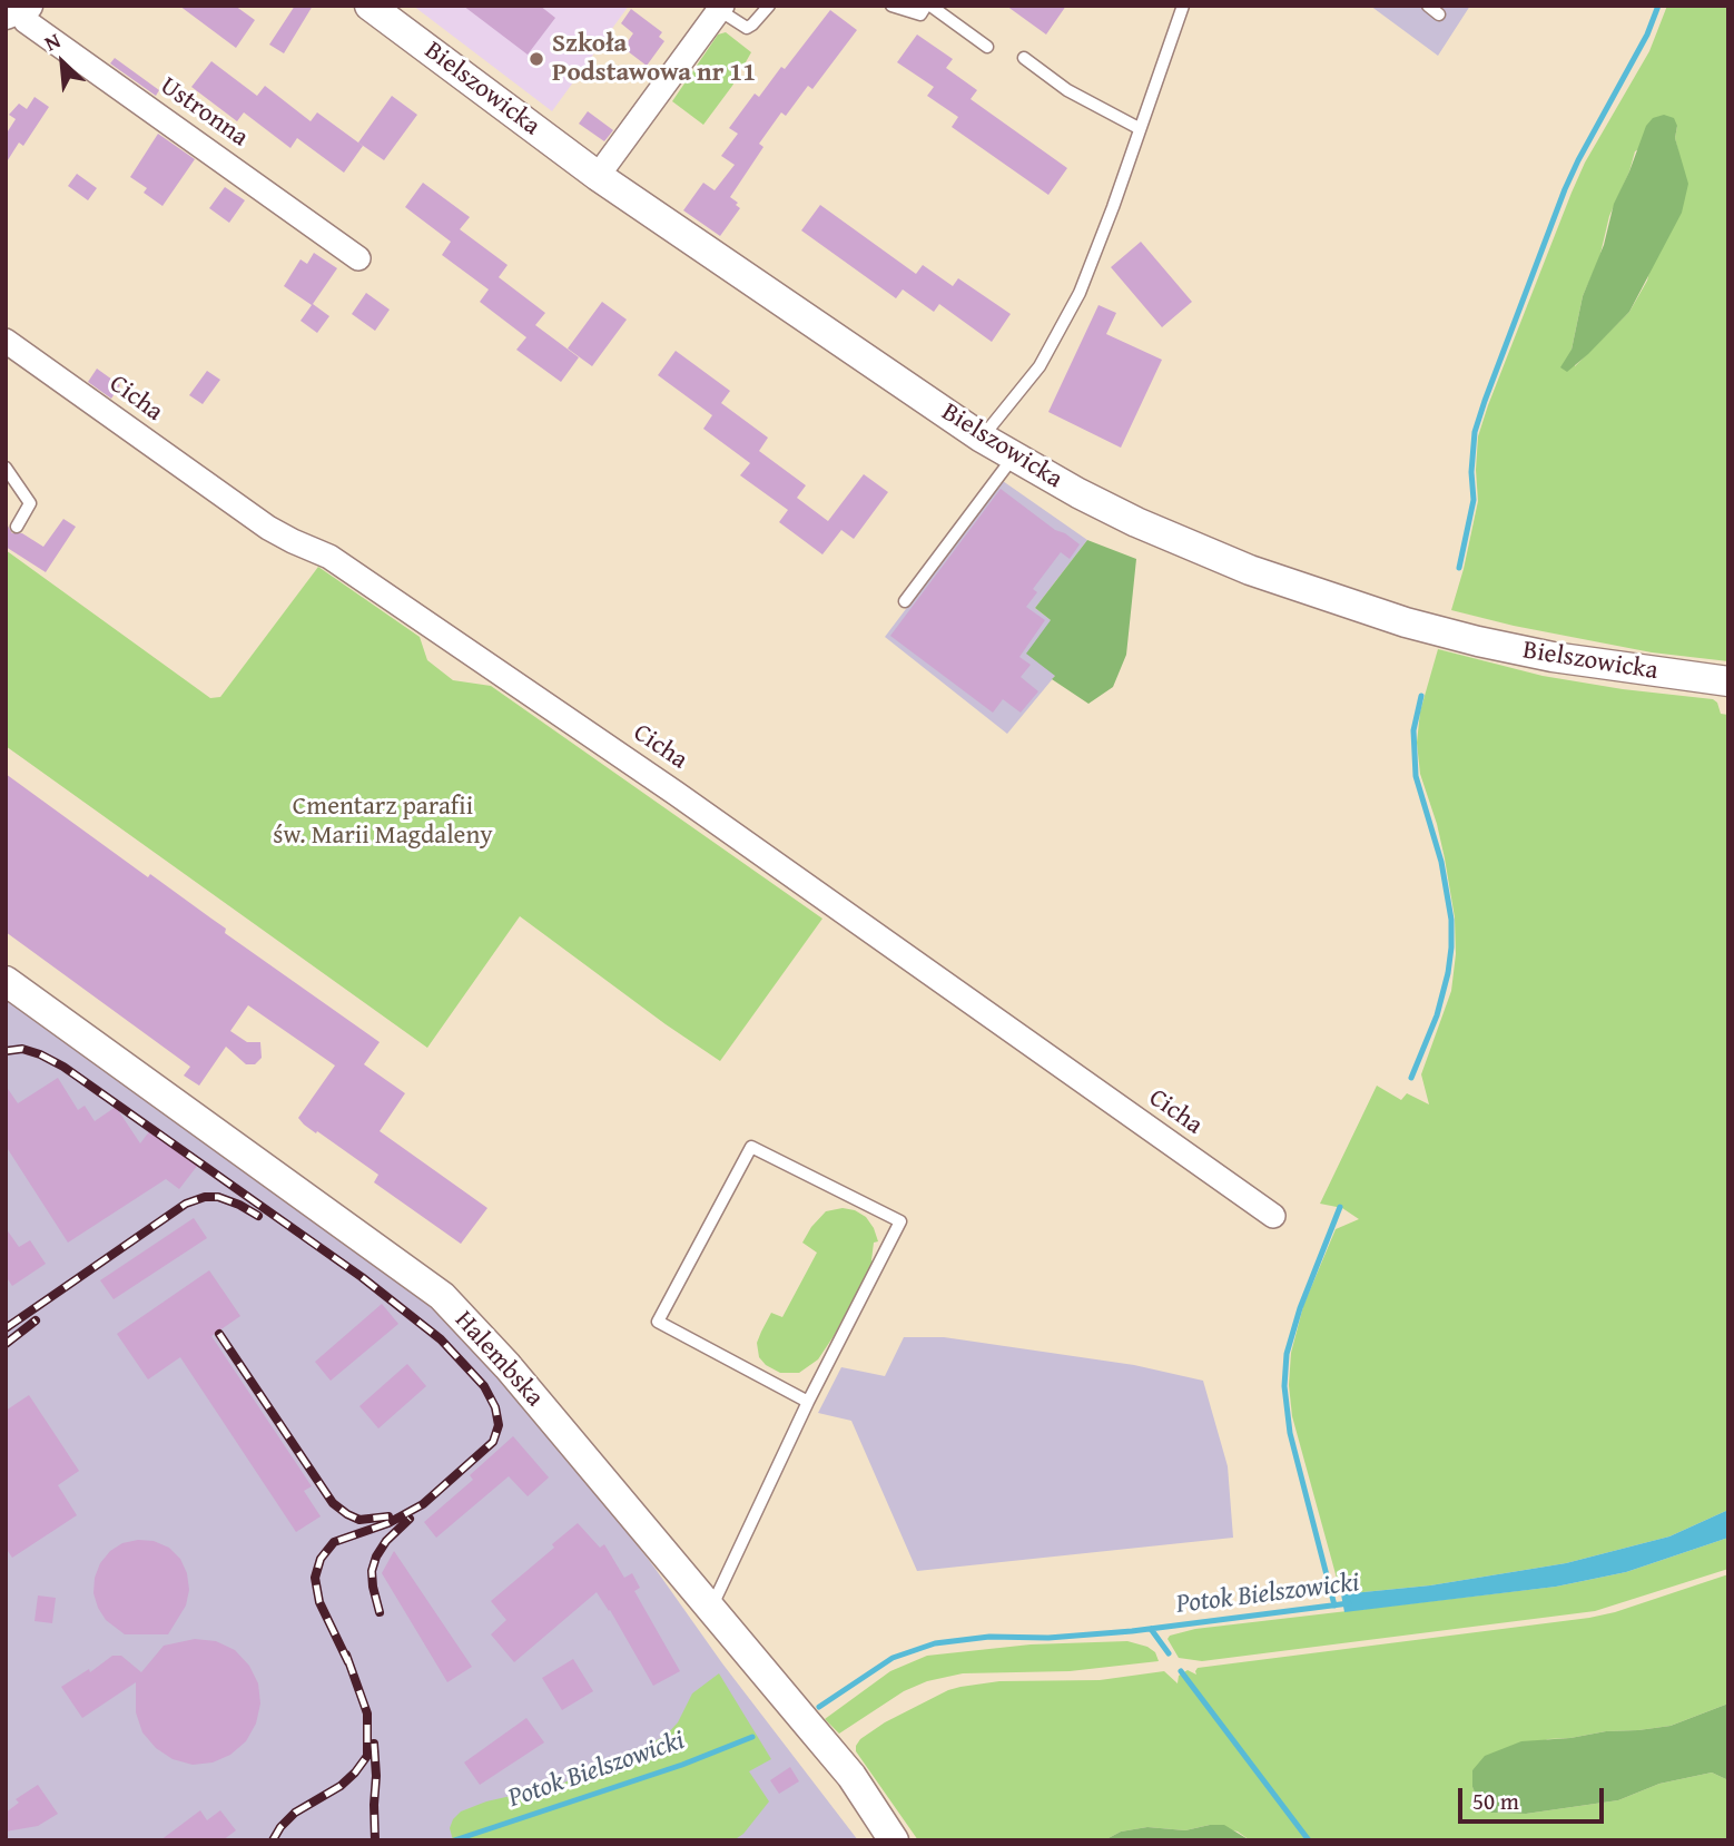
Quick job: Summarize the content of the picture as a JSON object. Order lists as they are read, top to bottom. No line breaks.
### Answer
{"streets":{"street":["Bielszowicka","Ustronna","Cicha","Halembska"]},"water":["Potok Bielszowicki"],"parks":["Cmentarz parafii św. Marii Magdaleny"],"places":["Szkoła Podstawowa nr 11"],"scale_bar":"50 m","north":"top left"}
